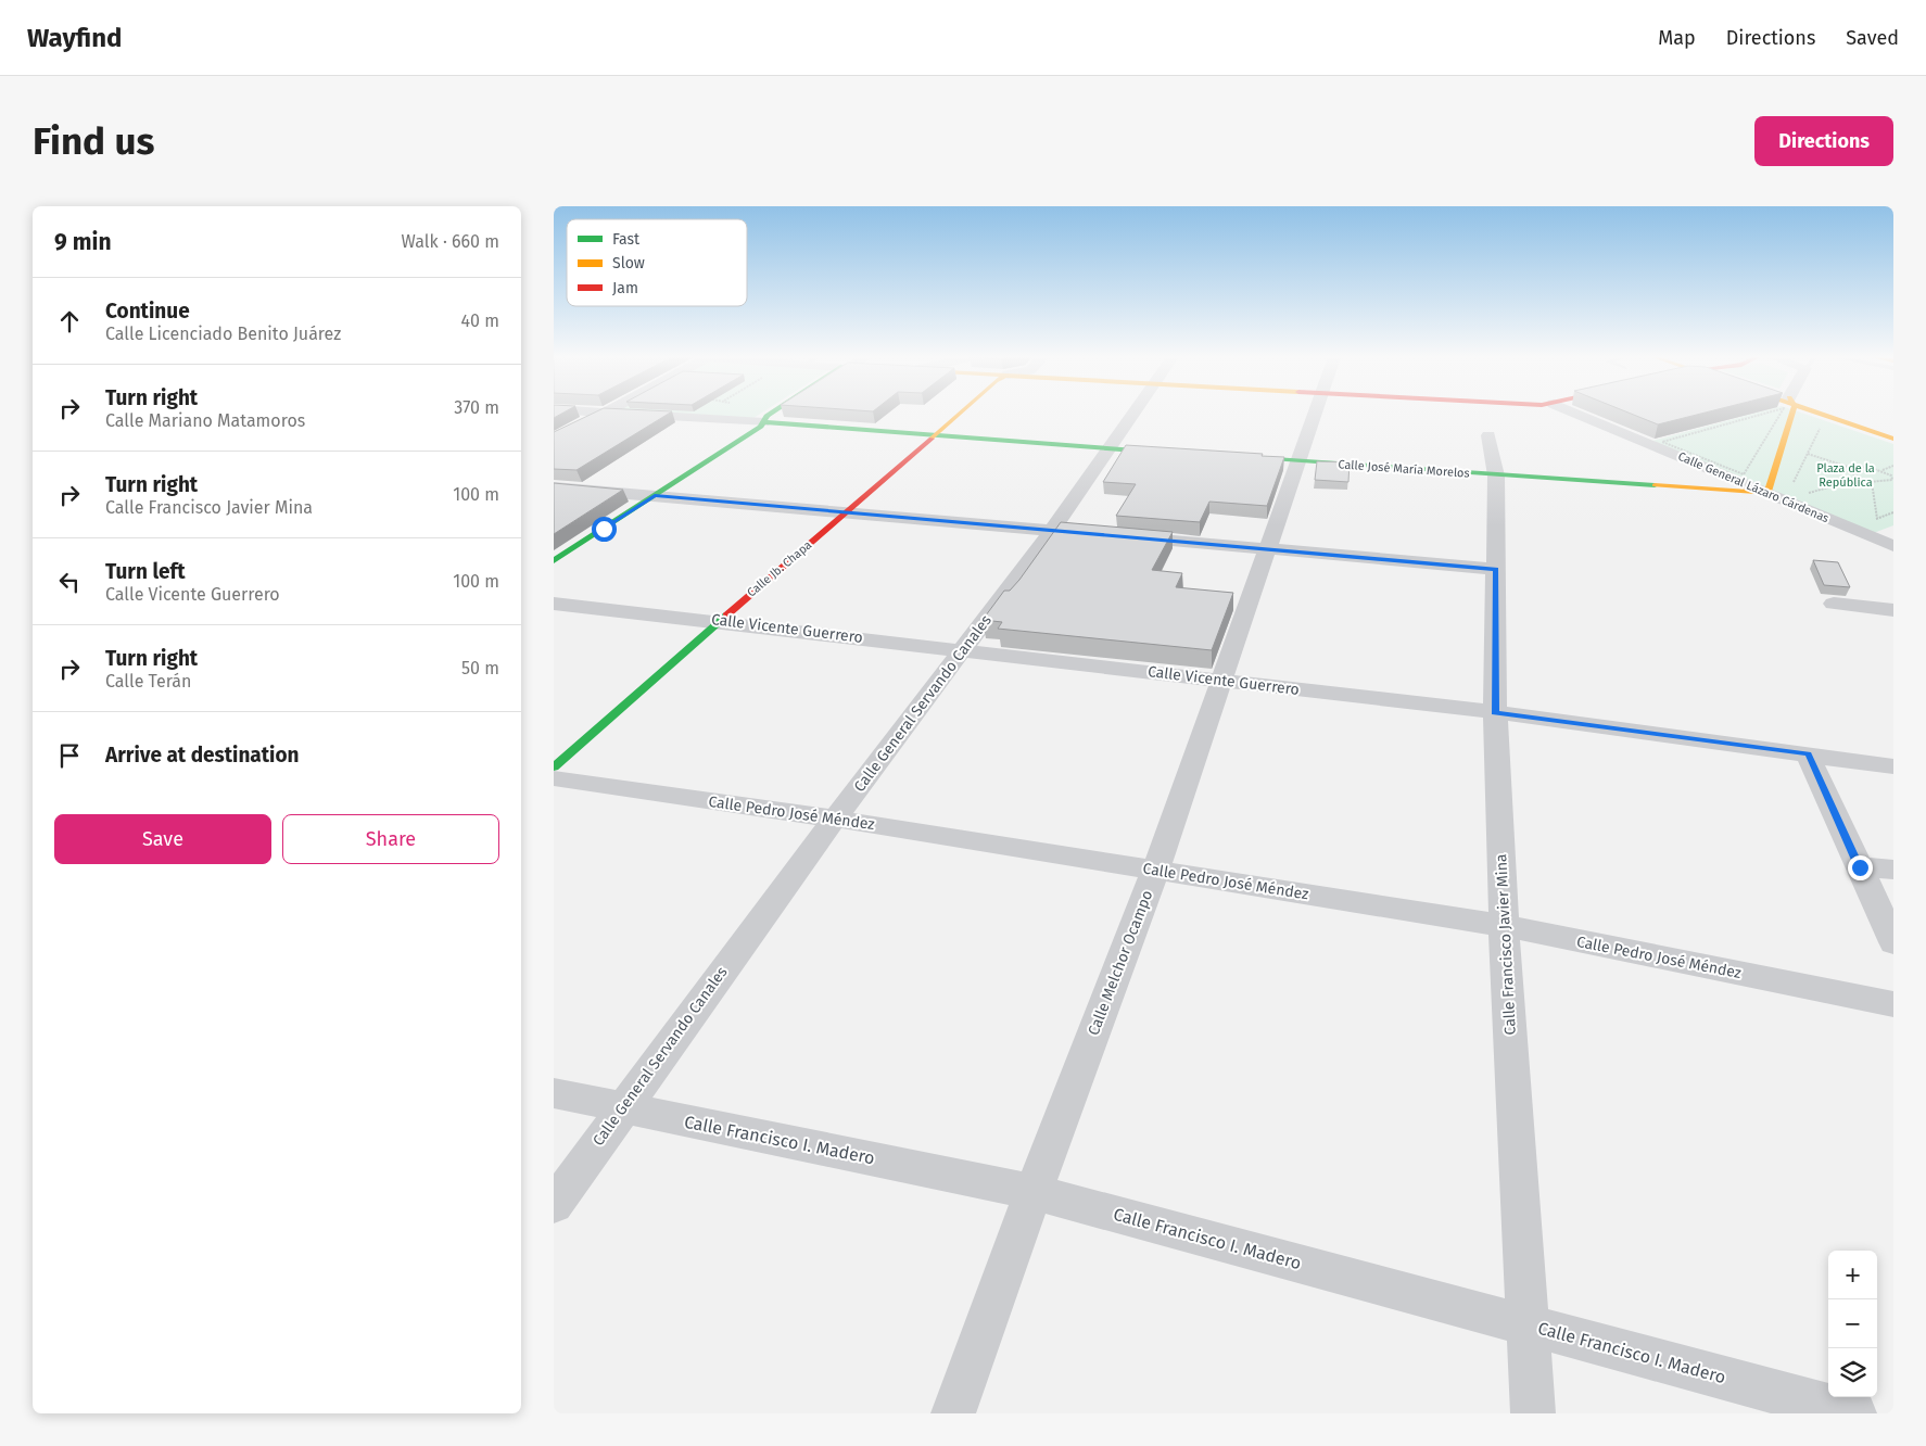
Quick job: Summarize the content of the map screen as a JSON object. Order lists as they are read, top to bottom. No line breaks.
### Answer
{"streets":{"main road":["Calle José María Morelos","Calle Jb. Chapa"],"street":["Calle General Lázaro Cárdenas","Calle Vicente Guerrero","Calle General Servando Canales","Calle Pedro José Méndez","Calle Francisco Javier Mina","Calle Melchor Ocampo","Calle Francisco I. Madero"]},"crossings":[["Calle José María Morelos","Calle General Lázaro Cárdenas"],["Calle José María Morelos","Calle Francisco Javier Mina"],["Calle José María Morelos","Calle Melchor Ocampo"],["Calle Jb. Chapa","Calle Vicente Guerrero"],["Calle Vicente Guerrero","Calle General Servando Canales"],["Calle Vicente Guerrero","Calle Francisco Javier Mina"],["Calle Vicente Guerrero","Calle Melchor Ocampo"],["Calle General Servando Canales","Calle Pedro José Méndez"],["Calle General Servando Canales","Calle Francisco I. Madero"],["Calle Pedro José Méndez","Calle Francisco Javier Mina"],["Calle Pedro José Méndez","Calle Melchor Ocampo"],["Calle Francisco Javier Mina","Calle Francisco I. Madero"],["Calle Melchor Ocampo","Calle Francisco I. Madero"]],"parks":["Plaza de la República"],"legend":["Fast","Slow","Jam"],"page":{"header":"Wayfind","nav":["Map","Directions","Saved"],"buttons":["Directions",["Save","Share"]],"title":"Find us","heading":["9 min","Walk · 660 m"],"list":[["Continue","Calle Licenciado Benito Juárez","40 m"],["Turn right","Calle Mariano Matamoros","370 m"],["Turn right","Calle Francisco Javier Mina","100 m"],["Turn left","Calle Vicente Guerrero","100 m"],["Turn right","Calle Terán","50 m"],"Arrive at destination"],"map_buttons":["+","−"]}}
